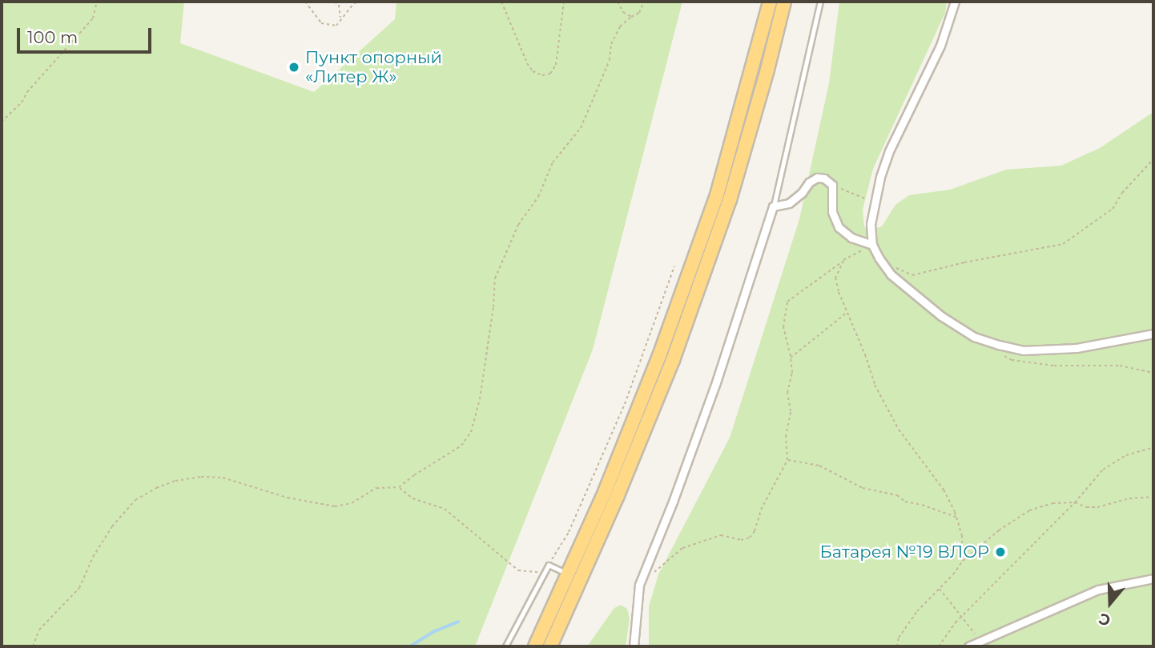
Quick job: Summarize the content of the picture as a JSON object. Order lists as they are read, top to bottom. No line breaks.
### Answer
{"places":["Пункт опорный «Литер Ж»","Батарея №19 ВЛОР"],"scale_bar":"100 m","north":"bottom"}
